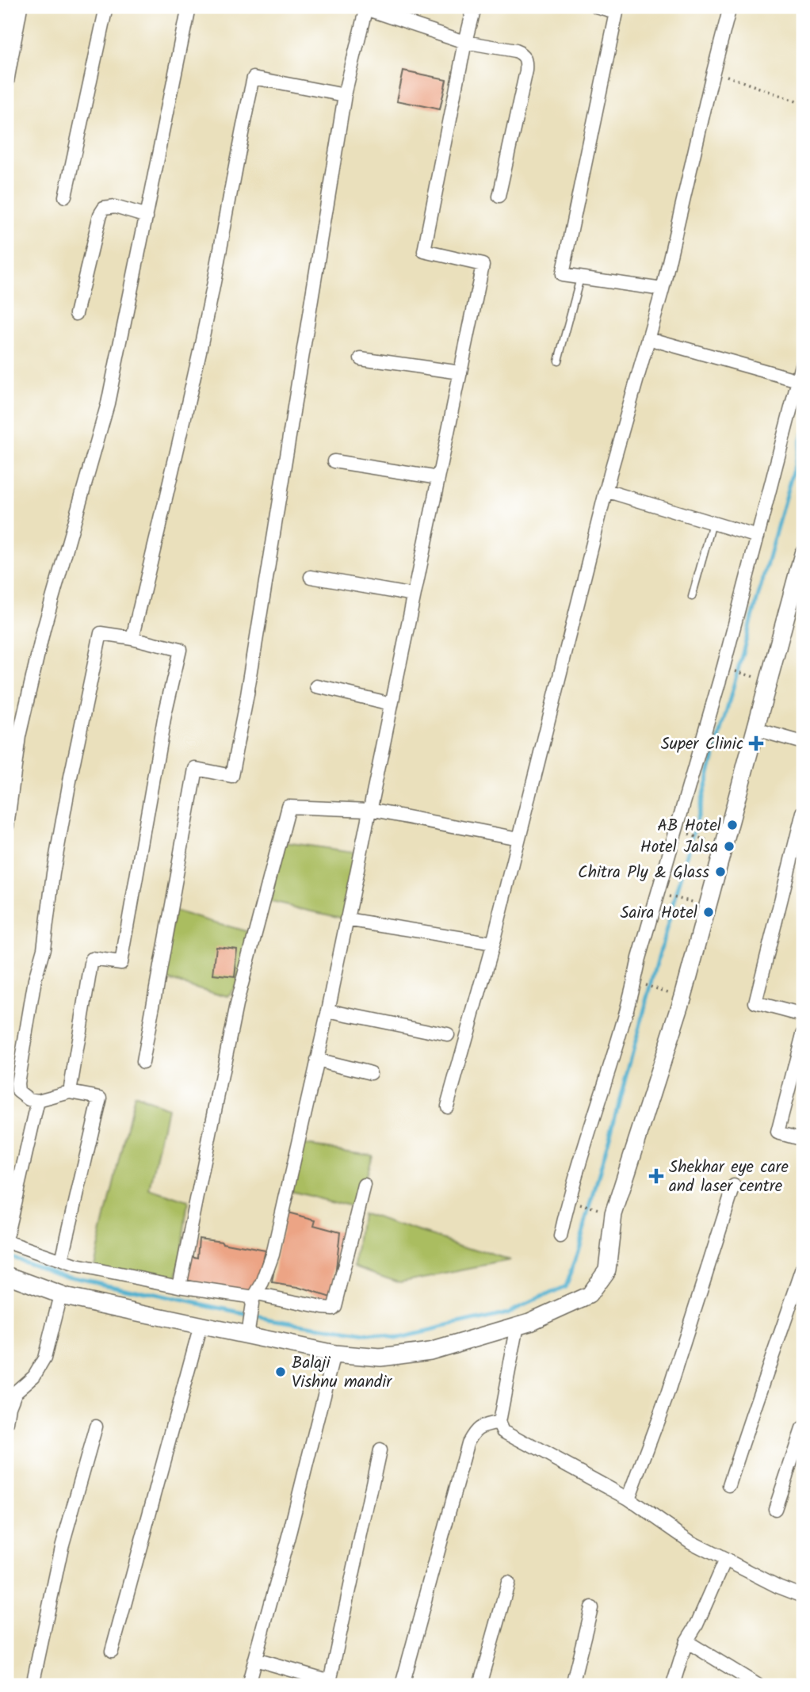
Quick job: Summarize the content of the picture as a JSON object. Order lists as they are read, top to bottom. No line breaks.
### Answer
{"places":{"health":["Super Clinic","Shekhar eye care and laser centre"],"other":["AB Hotel","Hotel Jalsa","Chitra Ply & Glass","Saira Hotel","Balaji Vishnu mandir"]}}
